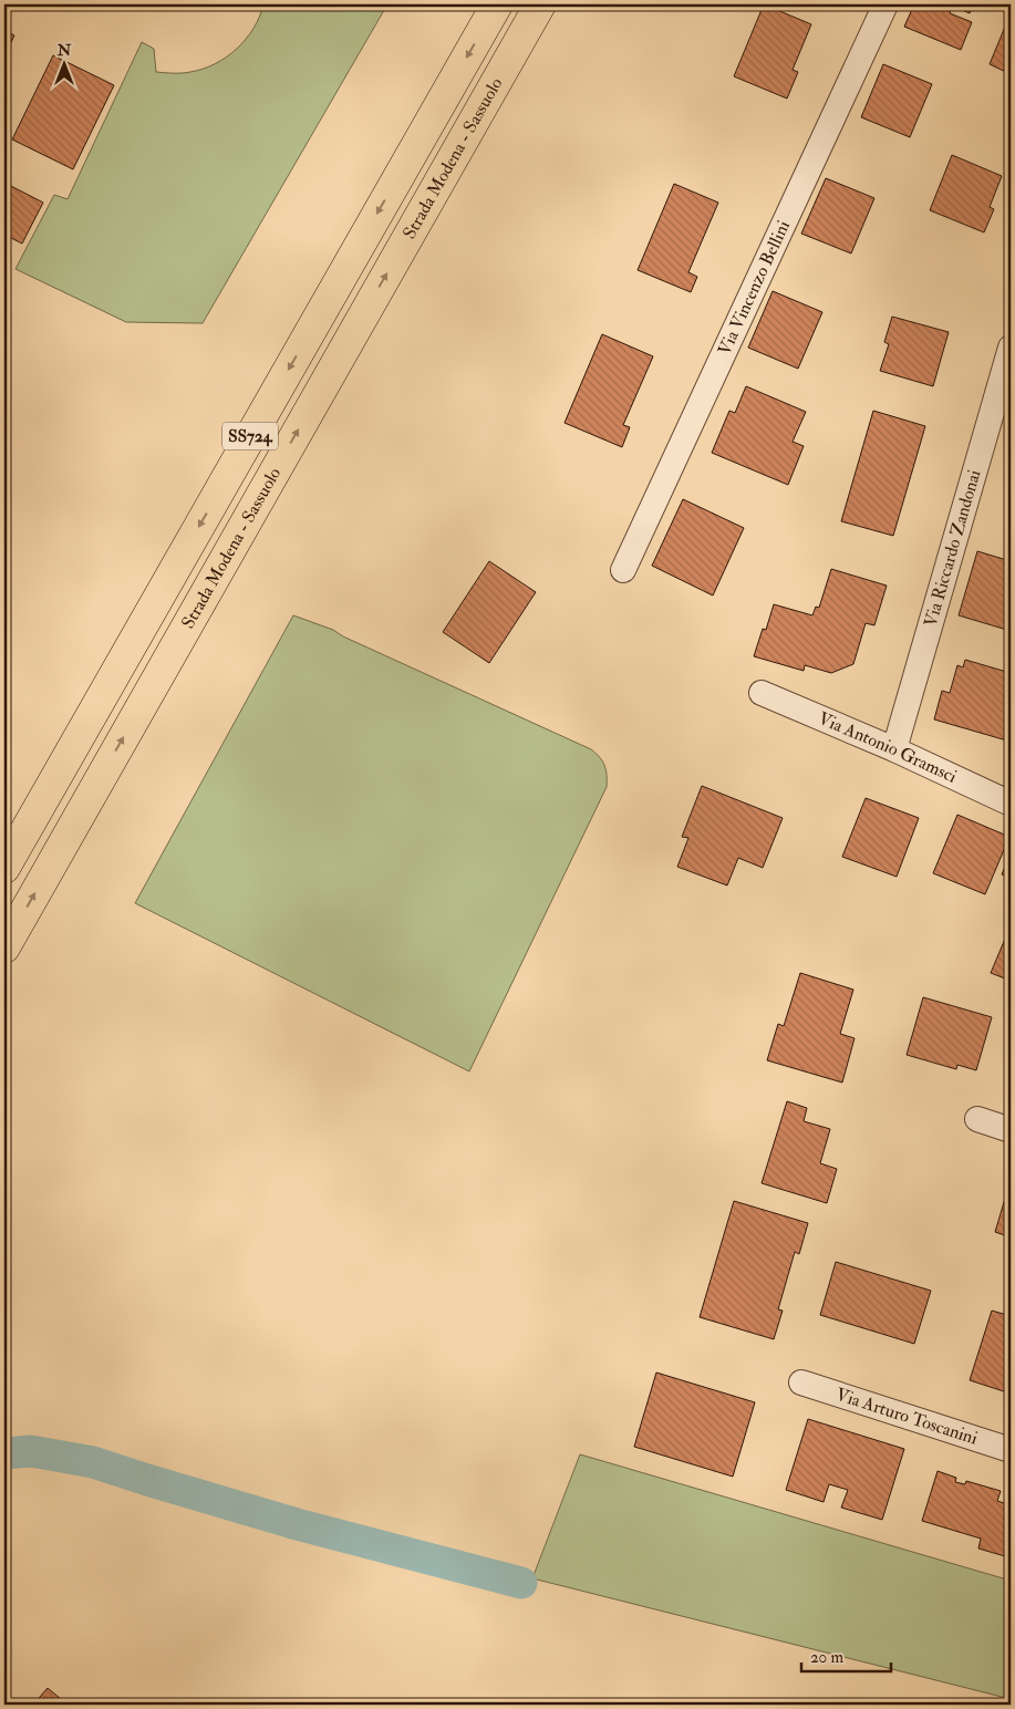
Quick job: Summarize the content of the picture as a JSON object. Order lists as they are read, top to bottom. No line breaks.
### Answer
{"streets":{"highway":["Strada Modena - Sassuolo","SS724"],"street":["Via Vincenzo Bellini","Via Riccardo Zandonai","Via Antonio Gramsci","Via Arturo Toscanini"]},"crossings":[["Via Riccardo Zandonai","Via Antonio Gramsci"]],"scale_bar":"20 m","north":"top"}
